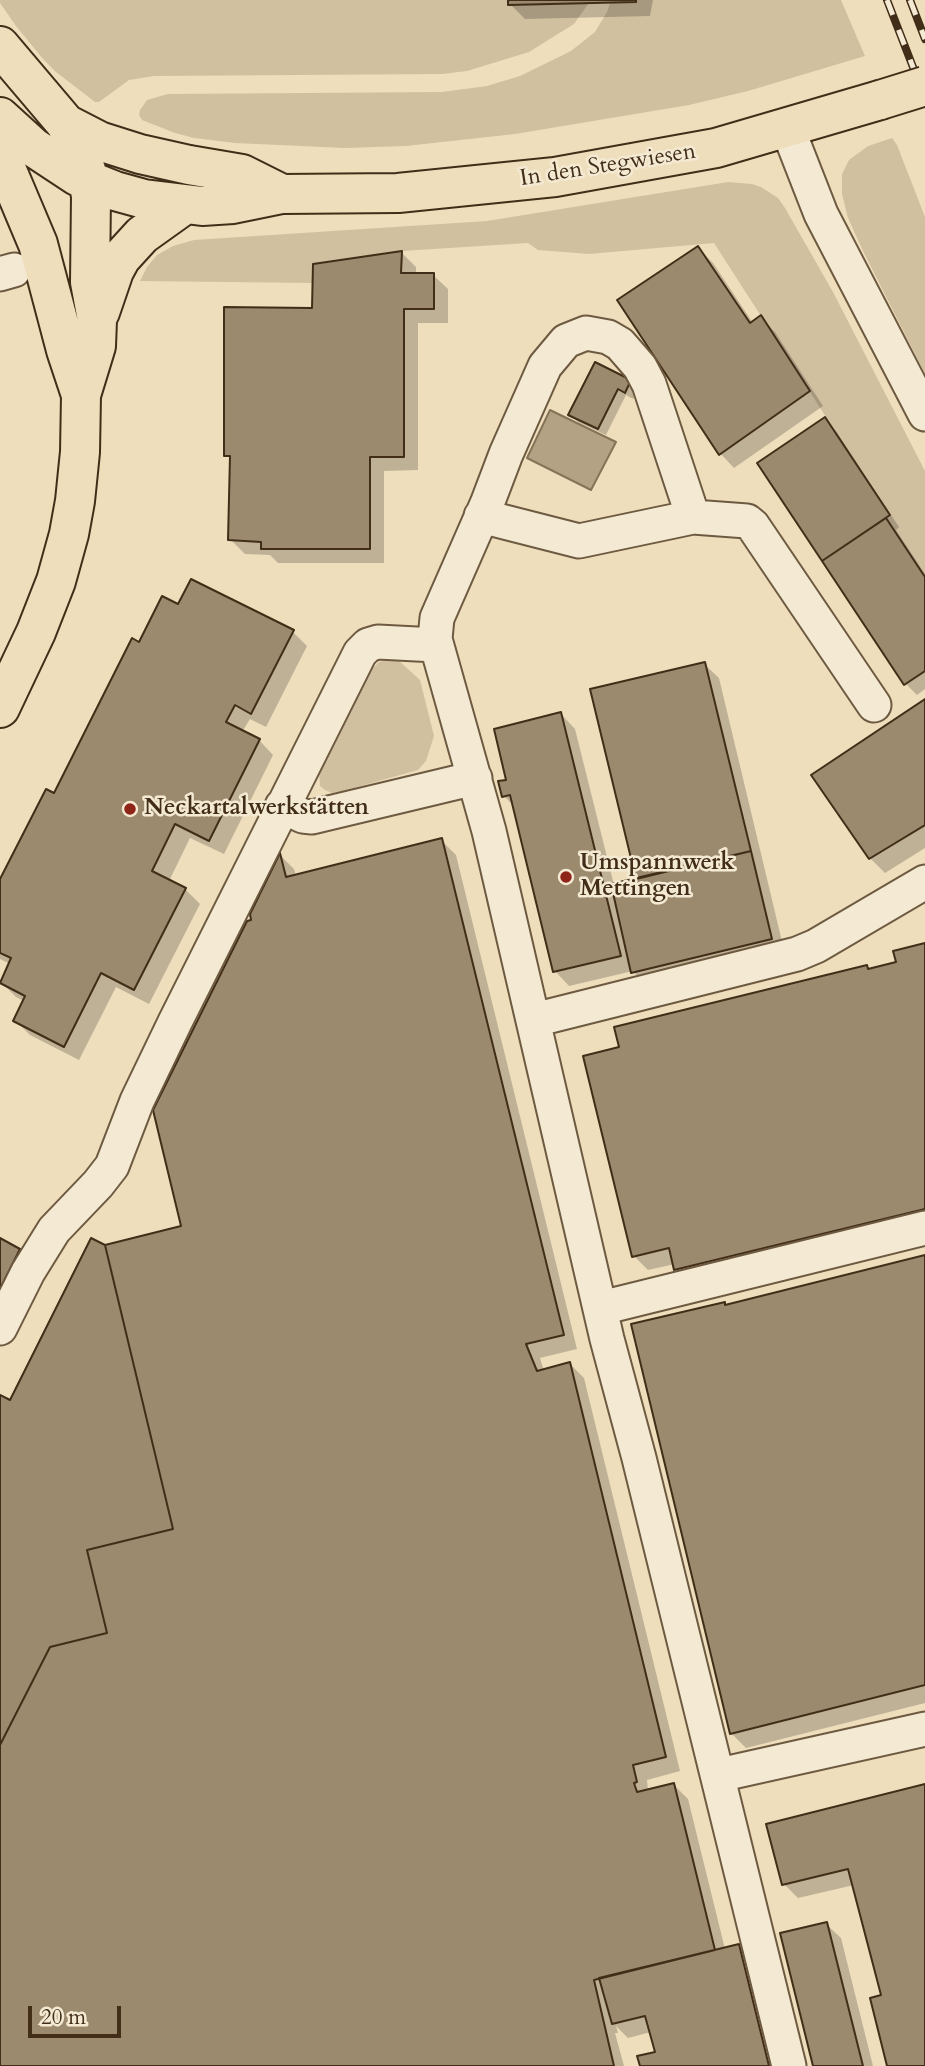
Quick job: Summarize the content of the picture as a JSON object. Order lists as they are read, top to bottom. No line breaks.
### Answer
{"streets":{"main road":["In den Stegwiesen"]},"places":["Neckartalwerkstätten","Umspannwerk Mettingen"],"scale_bar":"20 m"}
